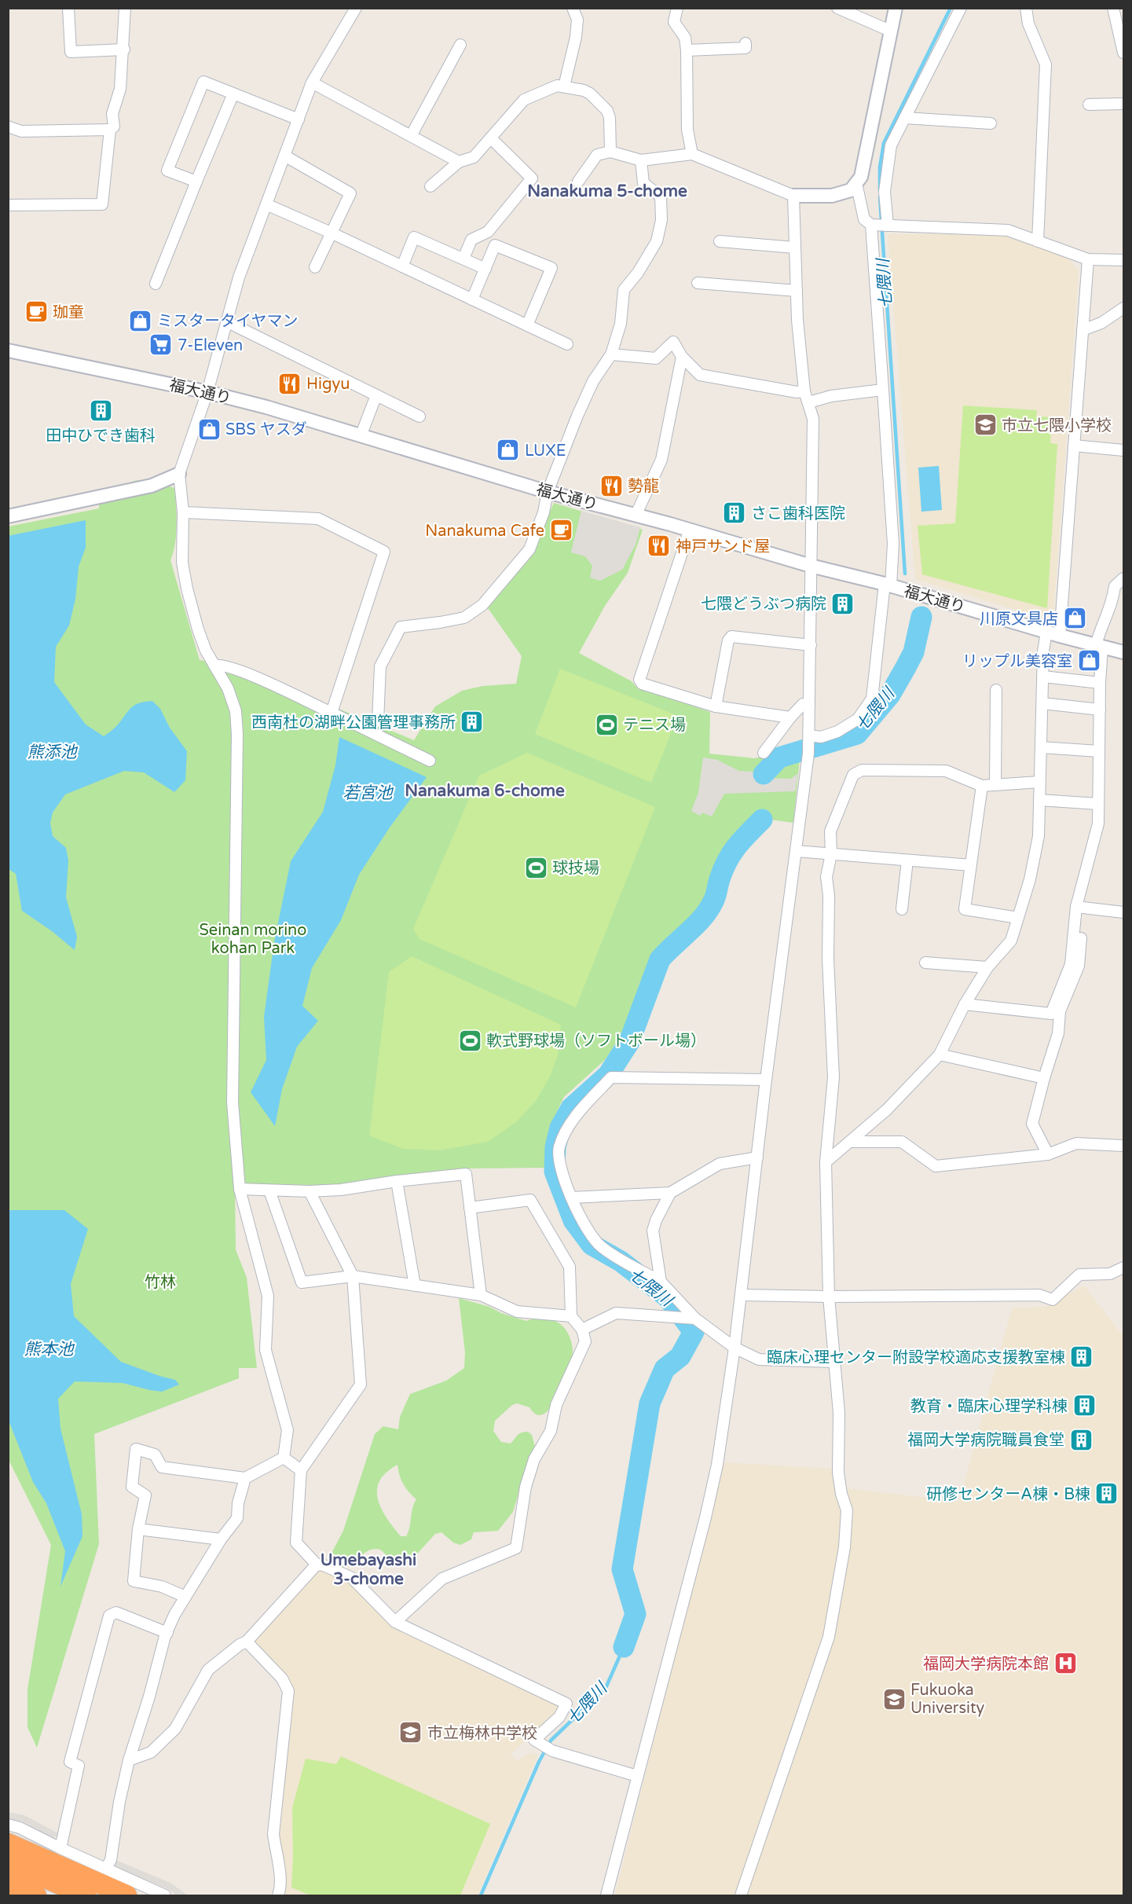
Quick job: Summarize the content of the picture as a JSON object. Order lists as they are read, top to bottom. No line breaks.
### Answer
{"streets":{"street":["福大通り"]},"districts":["Nanakuma 5-chome","Nanakuma 6-chome","Umebayashi 3-chome"],"water":["七隈川","熊添池","若宮池","熊本池"],"parks":["Seinan morino kohan Park","竹林"],"places":{"cafe":["珈童","Nanakuma Cafe"],"shop":["ミスタータイヤマン","SBS ヤスダ","LUXE","川原文具店","リップル美容室"],"supermarket":["7-Eleven"],"restaurant":["Higyu","勢龍","神戸サンド屋"],"building":["田中ひでき歯科","さこ歯科医院","七隈どうぶつ病院","西南杜の湖畔公園管理事務所","臨床心理センター附設学校適応支援教室棟","教育・臨床心理学科棟","福岡大学病院職員食堂","研修センターA棟・B棟"],"school or university":["市立七隈小学校","Fukuoka University","市立梅林中学校"],"sports":["テニス場","球技場","軟式野球場（ソフトボール場）"],"hospital":["福岡大学病院本館"]}}
